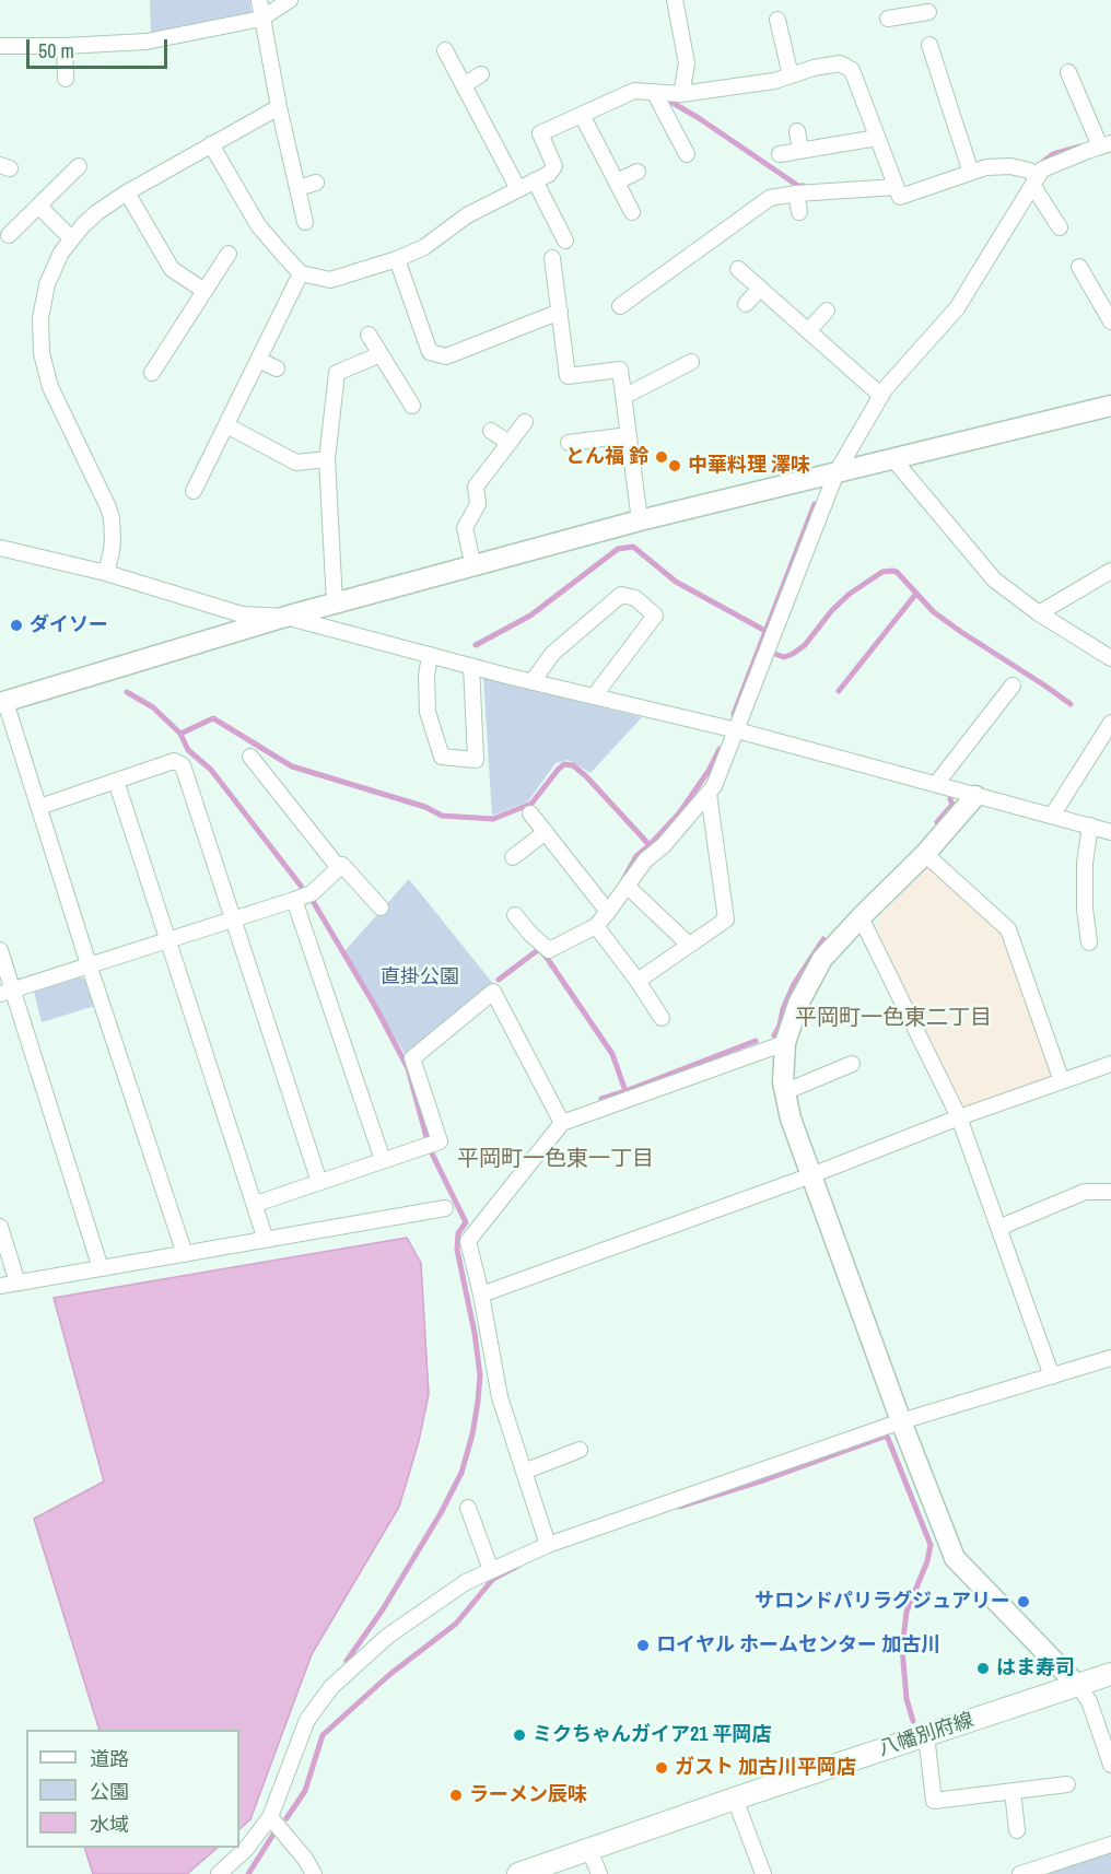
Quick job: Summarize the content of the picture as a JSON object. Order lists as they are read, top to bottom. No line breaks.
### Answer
{"streets":{"main road":["八幡別府線"]},"districts":["平岡町一色東二丁目","平岡町一色東一丁目"],"parks":["直掛公園"],"places":["とん福 鈴","中華料理 澤味","ダイソー","サロンドパリラグジュアリー","ロイヤル ホームセンター 加古川","はま寿司","ミクちゃんガイア21 平岡店","ガスト 加古川平岡店","ラーメン辰味"],"legend":["道路","公園","水域"],"scale_bar":"50 m"}
